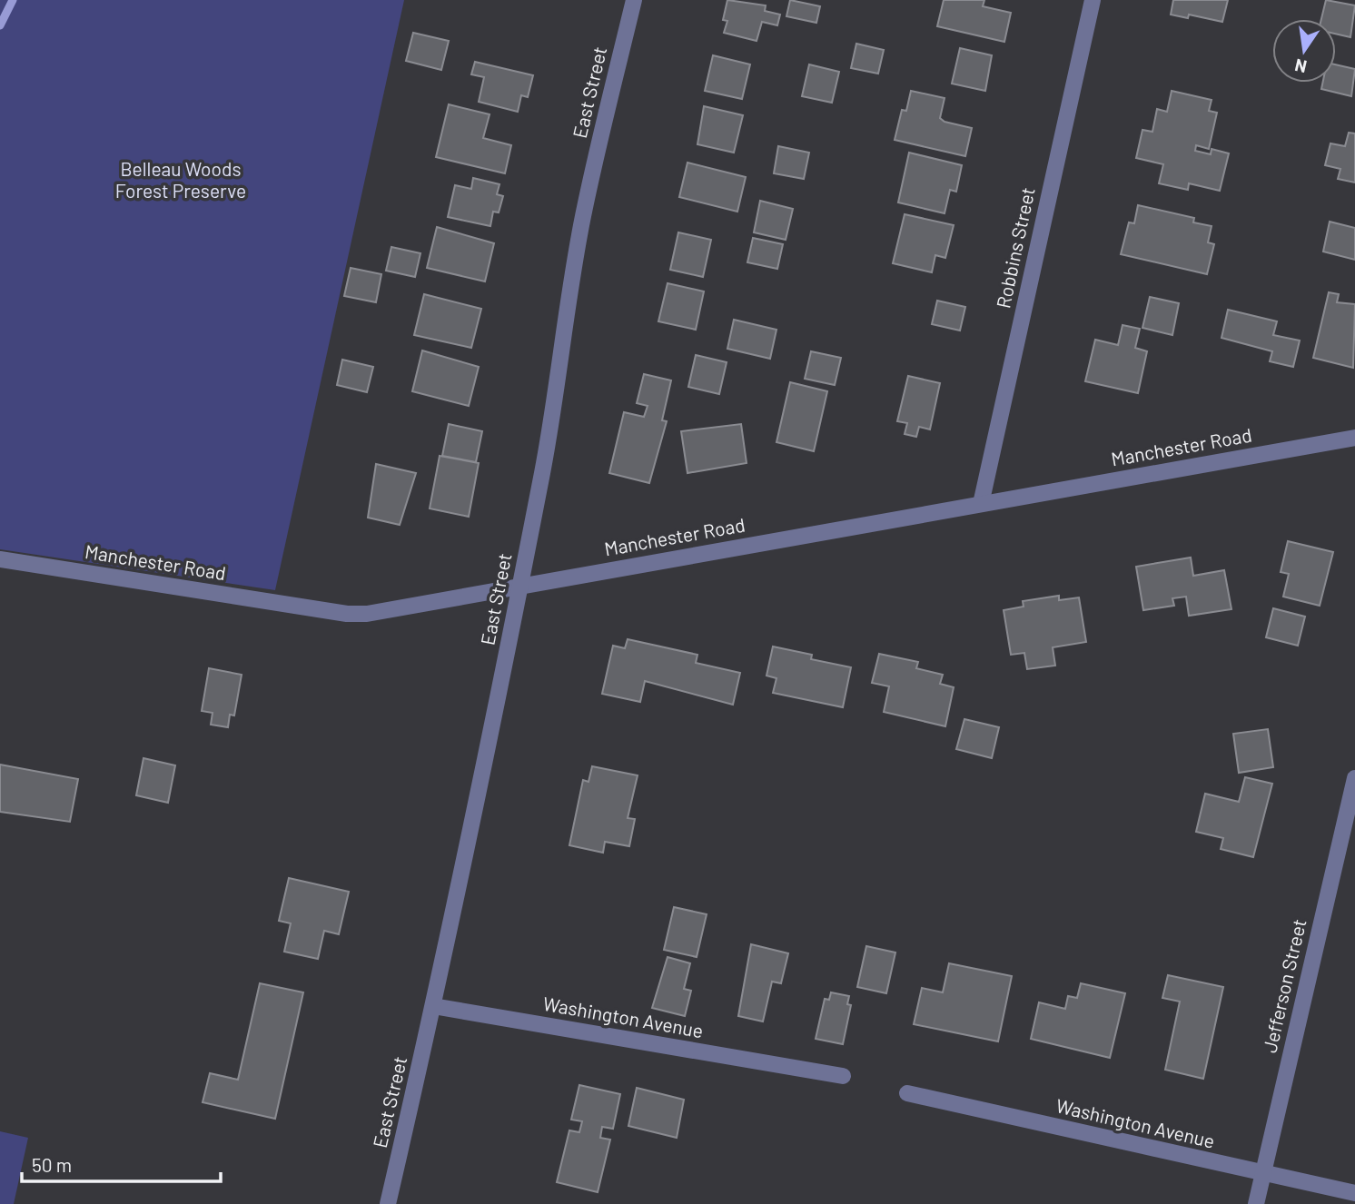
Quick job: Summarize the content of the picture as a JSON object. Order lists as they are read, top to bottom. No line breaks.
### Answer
{"streets":{"street":["East Street","Robbins Street","Manchester Road","Jefferson Street","Washington Avenue"]},"crossings":[["East Street","Manchester Road"],["East Street","Washington Avenue"],["Robbins Street","Manchester Road"],["Jefferson Street","Washington Avenue"]],"parks":["Belleau Woods Forest Preserve"],"scale_bar":"50 m","north":"bottom"}
